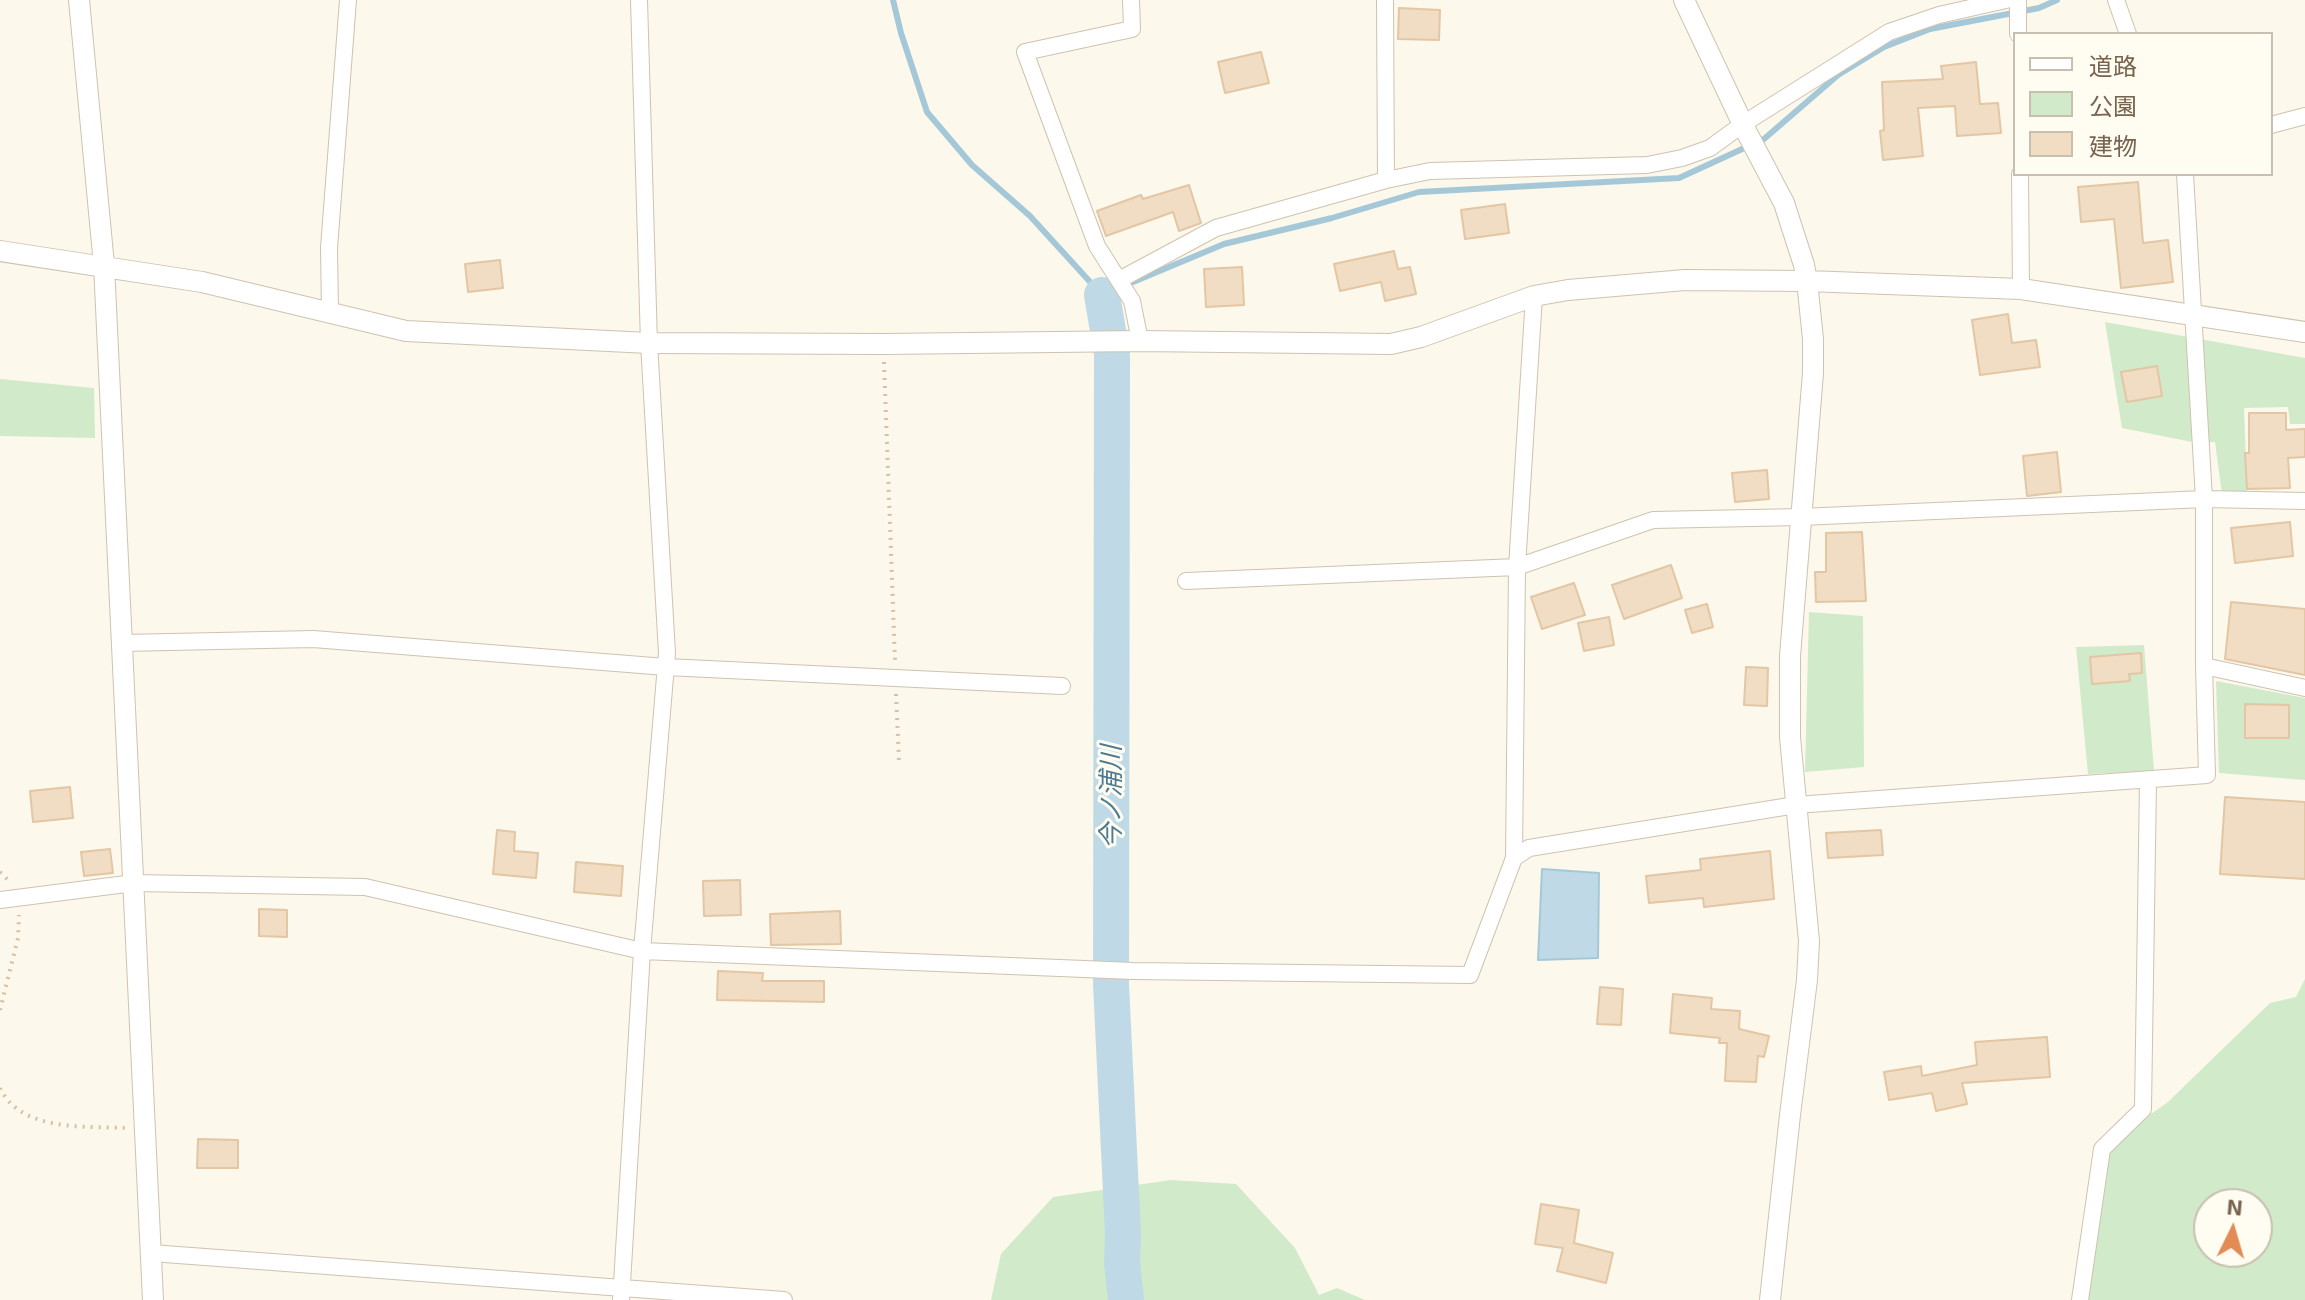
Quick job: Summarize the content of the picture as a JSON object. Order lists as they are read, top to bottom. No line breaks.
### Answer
{"water":["今ノ浦川"],"legend":["道路","公園","建物"],"north":"top"}
